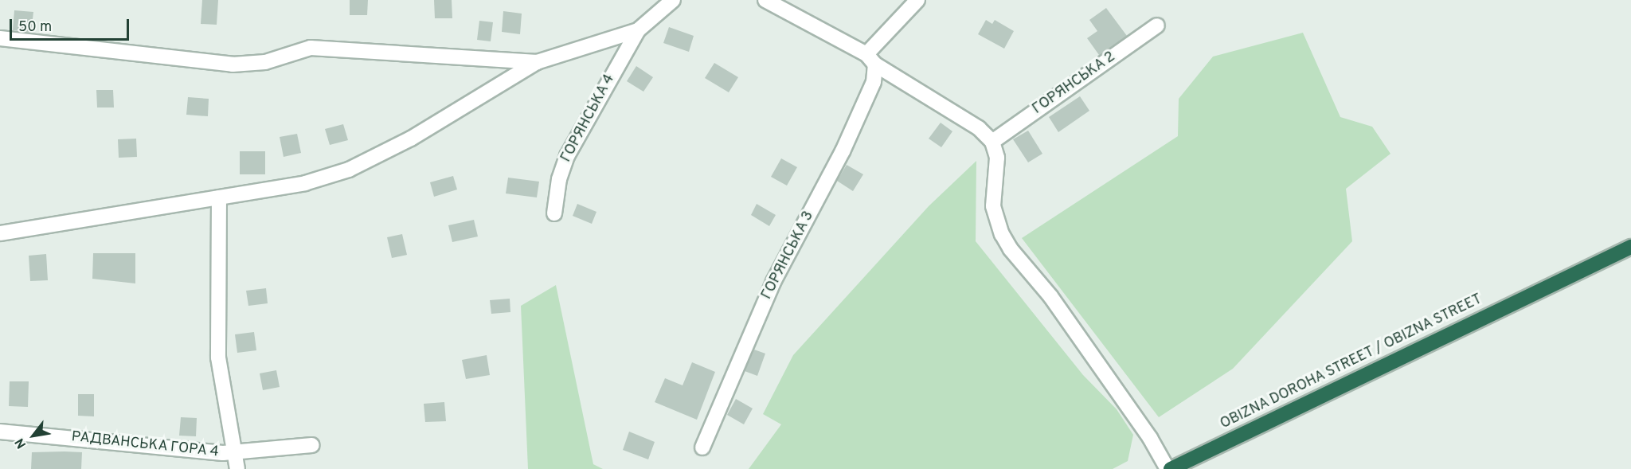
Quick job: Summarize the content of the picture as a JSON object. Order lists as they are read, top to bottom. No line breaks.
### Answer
{"streets":{"highway":["OBIZNA DOROHA STREET / OBIZNA STREET"],"street":["ГОРЯНСЬКА 2","ГОРЯНСЬКА 4","ГОРЯНСЬКА 3","РАДВАНСЬКА ГОРА 4"]},"scale_bar":"50 m","north":"bottom left"}
